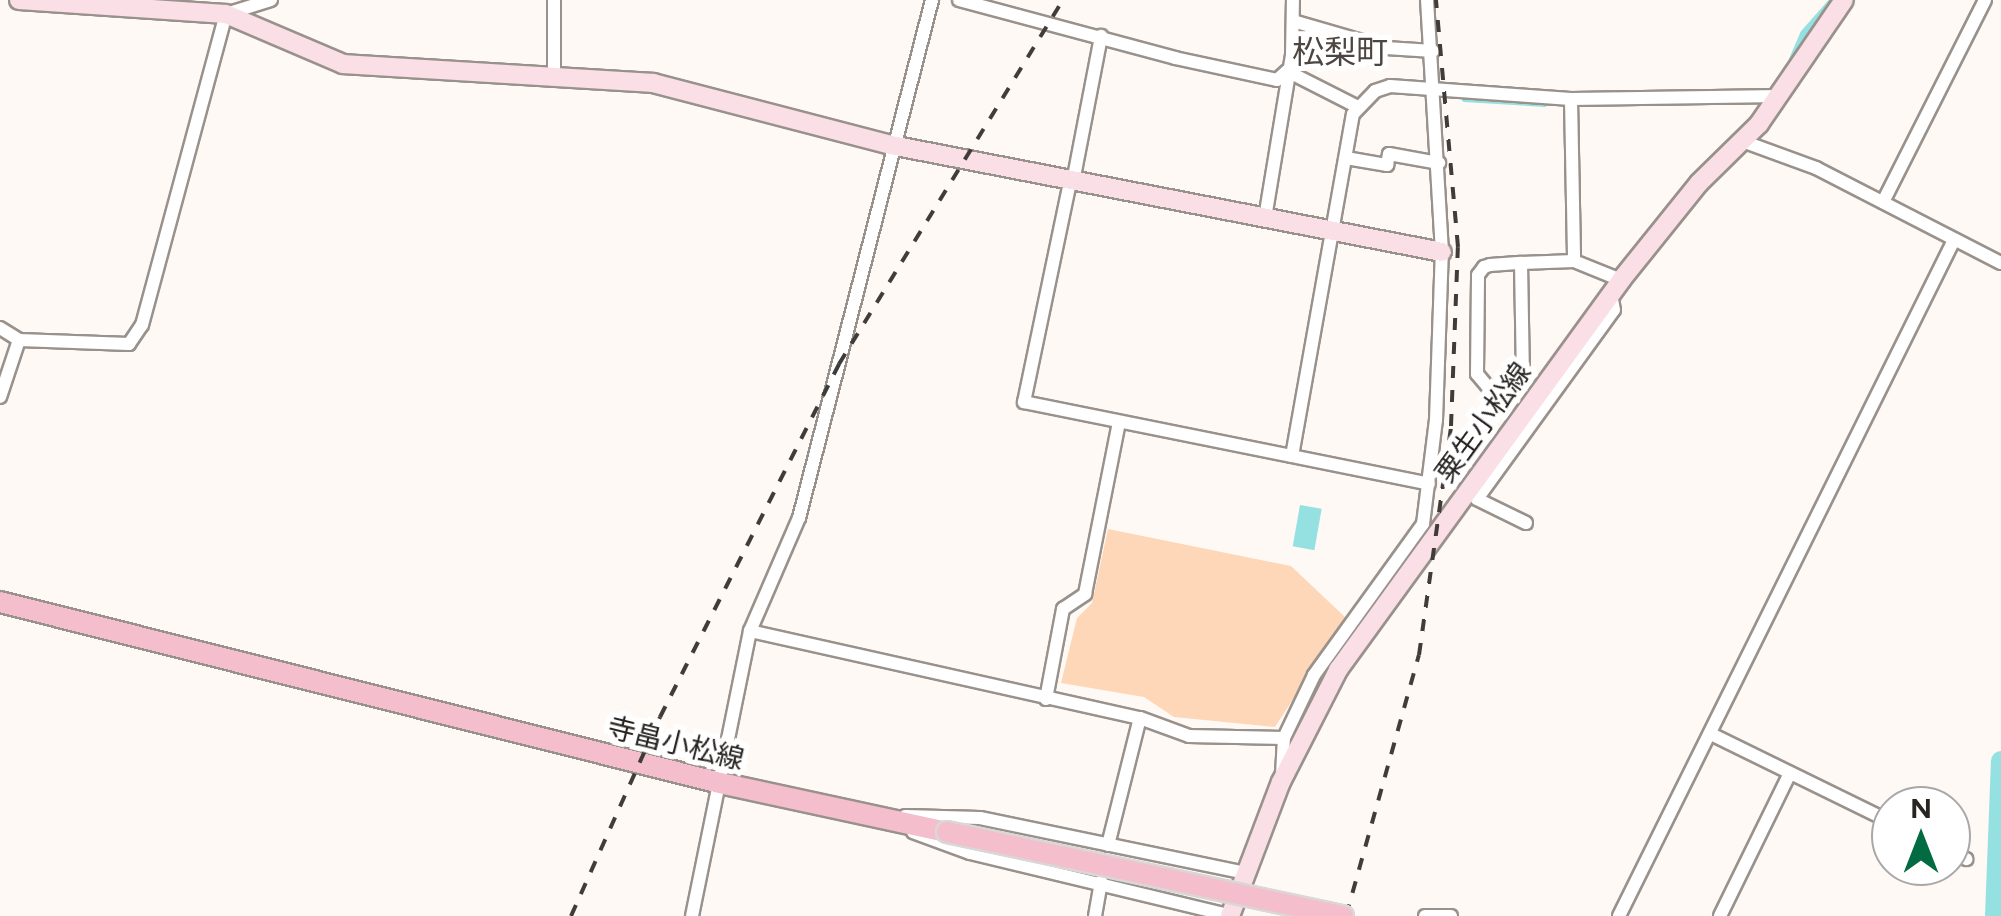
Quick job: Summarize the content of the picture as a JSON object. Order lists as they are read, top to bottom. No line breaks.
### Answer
{"streets":{"main road":["寺畠小松線"],"street":["粟生小松線"]},"districts":["松梨町"],"north":"top"}
